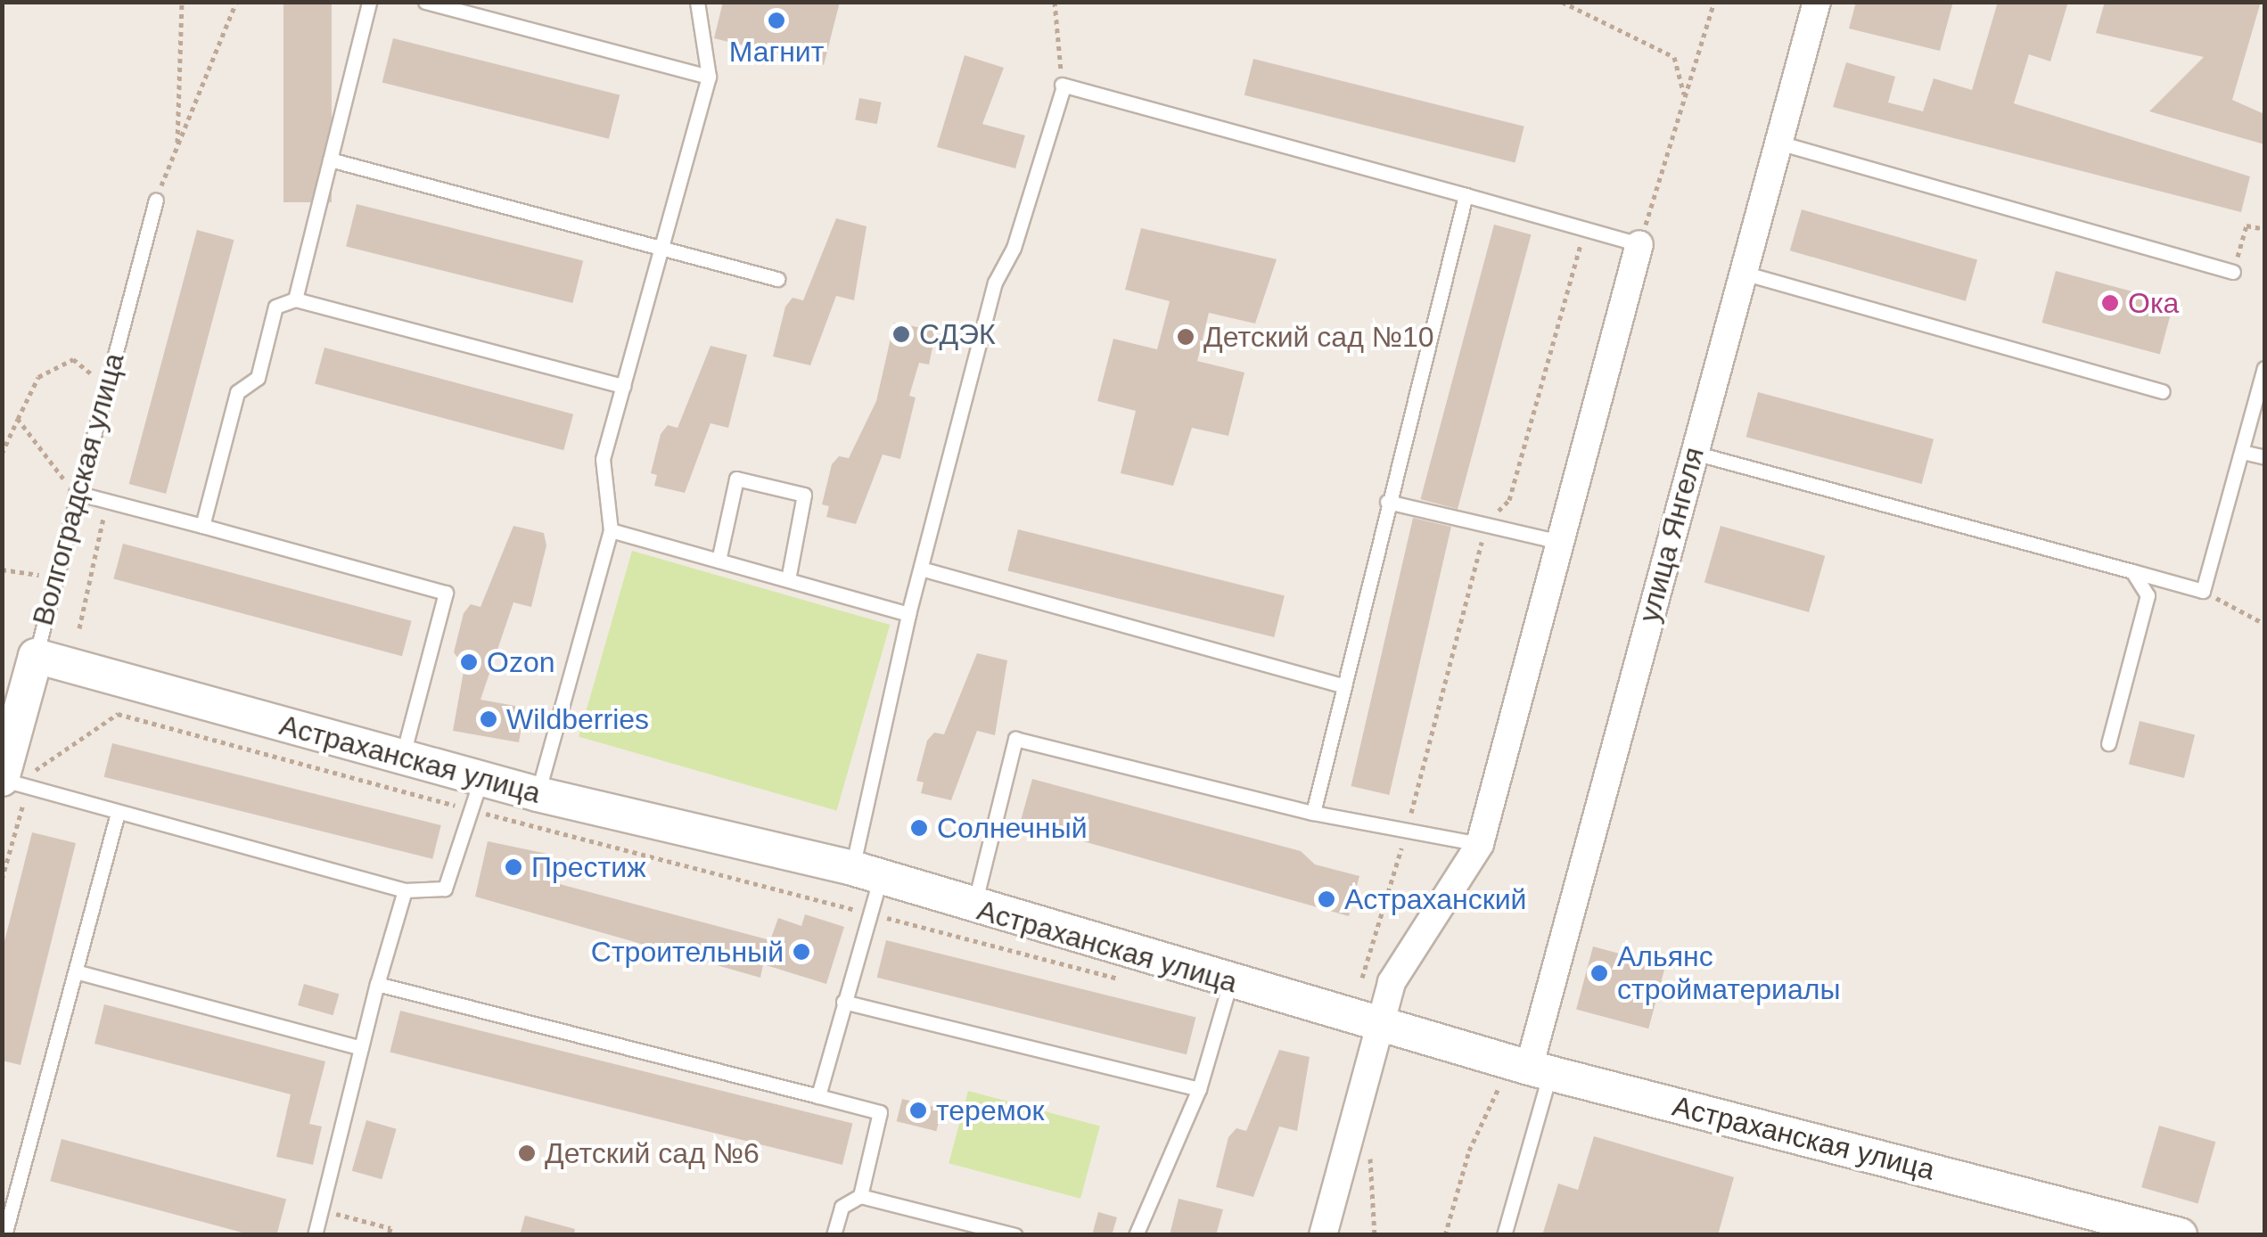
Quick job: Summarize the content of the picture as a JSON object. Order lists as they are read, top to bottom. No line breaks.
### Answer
{"streets":{"street":["Волгоградская улица","улица Янгеля","Астраханская улица"]},"crossings":[["Волгоградская улица","Астраханская улица"],["улица Янгеля","Астраханская улица"]],"places":["Магнит","Ока","СДЭК","Детский сад №10","Ozon","Wildberries","Солнечный","Престиж","Астраханский","Строительный","Альянс стройматериалы","теремок","Детский сад №6"]}
